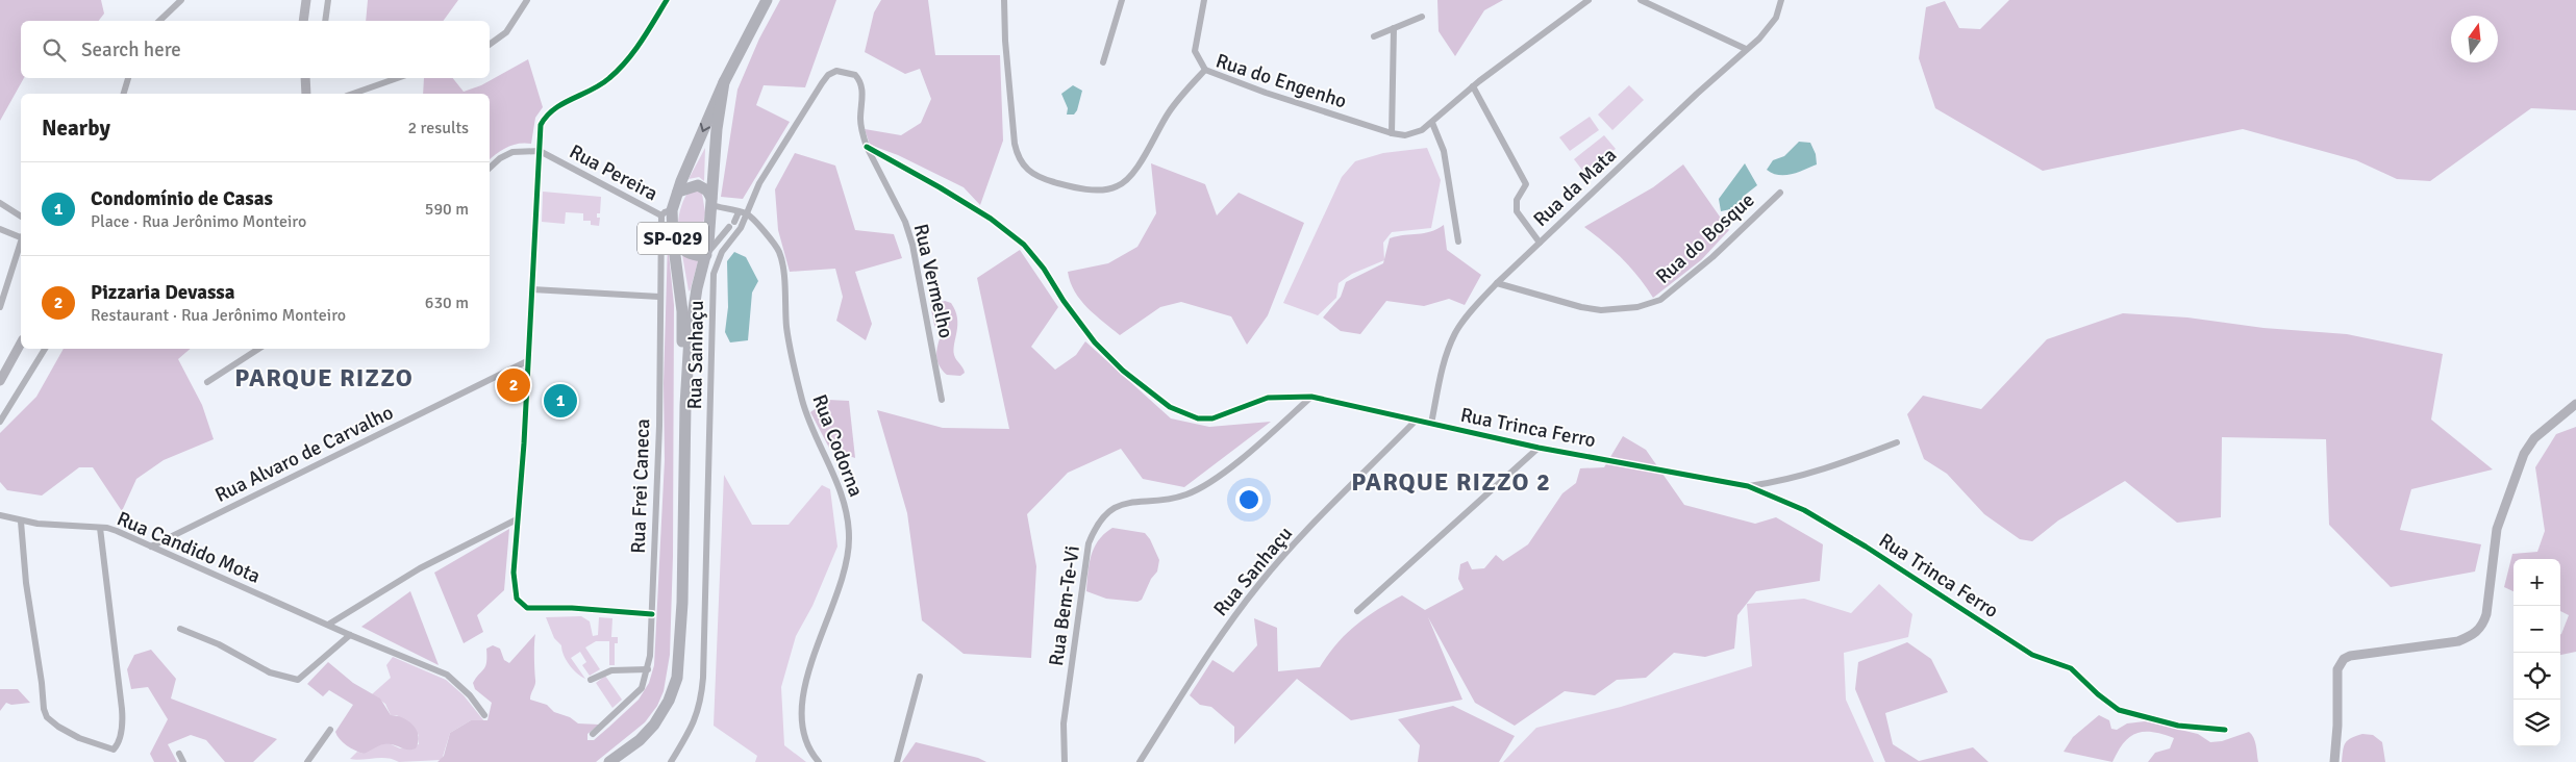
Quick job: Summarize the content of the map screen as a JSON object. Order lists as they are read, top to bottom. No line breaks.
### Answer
{"streets":{"highway":["SP-029"],"street":["Rua do Engenho","Rua Pereira","Rua da Mata","Rua do Bosque","Rua Vermelho","Rua Sanhaçu","Rua Trinca Ferro","Rua Codorna","Rua Alvaro de Carvalho","Rua Frei Caneca","Rua Candido Mota","Rua Bem-Te-Vi"]},"crossings":[["Rua Pereira","SP-029"],["Rua Pereira","Rua Frei Caneca"],["Rua da Mata","Rua do Bosque"],["Rua da Mata","Rua Trinca Ferro"],["SP-029","Rua Frei Caneca"],["Rua Vermelho","Rua Sanhaçu"],["Rua Vermelho","Rua Trinca Ferro"],["Rua Sanhaçu","Rua Trinca Ferro"],["Rua Sanhaçu","Rua Codorna"],["Rua Trinca Ferro","Rua Bem-Te-Vi"],["Rua Alvaro de Carvalho","Rua Candido Mota"]],"districts":["PARQUE RIZZO","PARQUE RIZZO 2"],"north":"top","page":{"search":"Search here","heading":["Nearby","2 results"],"list":[{"mark":"1","name":"Condomínio de Casas","note":"Place · Rua Jerônimo Monteiro","value":"590 m"},{"mark":"2","name":"Pizzaria Devassa","note":"Restaurant · Rua Jerônimo Monteiro","value":"630 m"}],"pins":["2","1"],"map_buttons":["+","−"]}}
